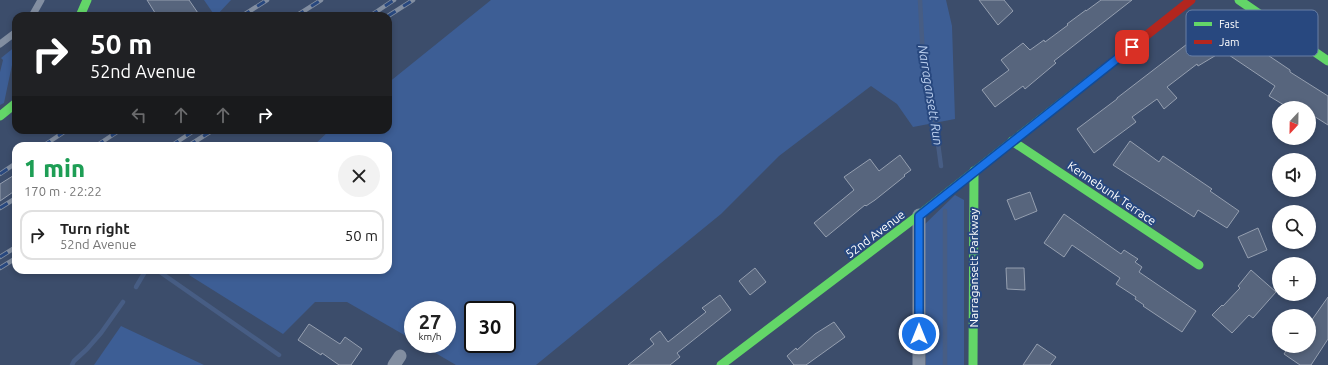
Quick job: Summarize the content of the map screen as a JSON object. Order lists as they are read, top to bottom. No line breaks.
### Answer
{"streets":{"main road":["Kennebunk Terrace","52nd Avenue","Narragansett Parkway"]},"crossings":[["Kennebunk Terrace","52nd Avenue"],["52nd Avenue","Narragansett Parkway"]],"water":["Narragansett Run"],"legend":["Fast","Jam"],"north":"bottom","page":{"turn":["50 m","52nd Avenue"],"map_buttons":["+","−"],"heading":["1 min","170 m · 22:22"],"list":[{"name":"Turn right","note":"52nd Avenue","value":"50 m"}],"speed":"27 km/h","limit":"30"}}
